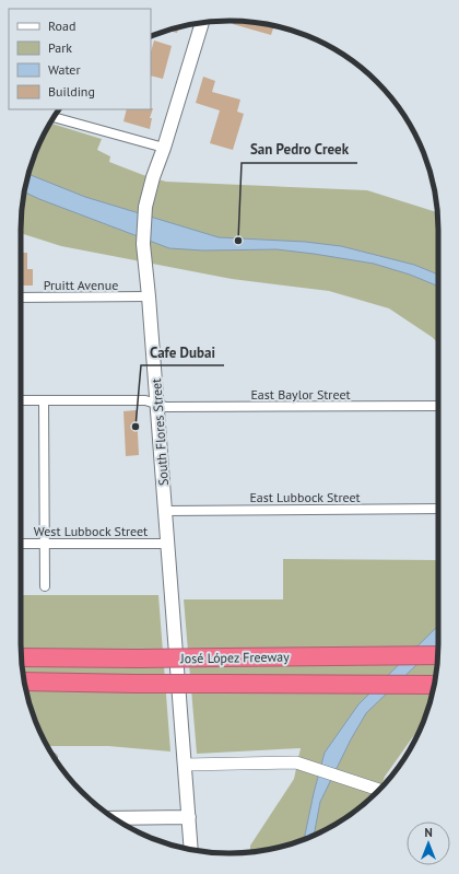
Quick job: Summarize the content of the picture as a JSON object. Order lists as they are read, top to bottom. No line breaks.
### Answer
{"streets":{"highway":["José López Freeway"],"main road":["South Flores Street"],"street":["Pruitt Avenue","East Baylor Street","East Lubbock Street","West Lubbock Street"]},"crossings":[["Pruitt Avenue","South Flores Street"],["East Baylor Street","South Flores Street"],["South Flores Street","East Lubbock Street"],["South Flores Street","West Lubbock Street"]],"places":["San Pedro Creek","Cafe Dubai"],"legend":["Road","Park","Water","Building"],"north":"top"}
